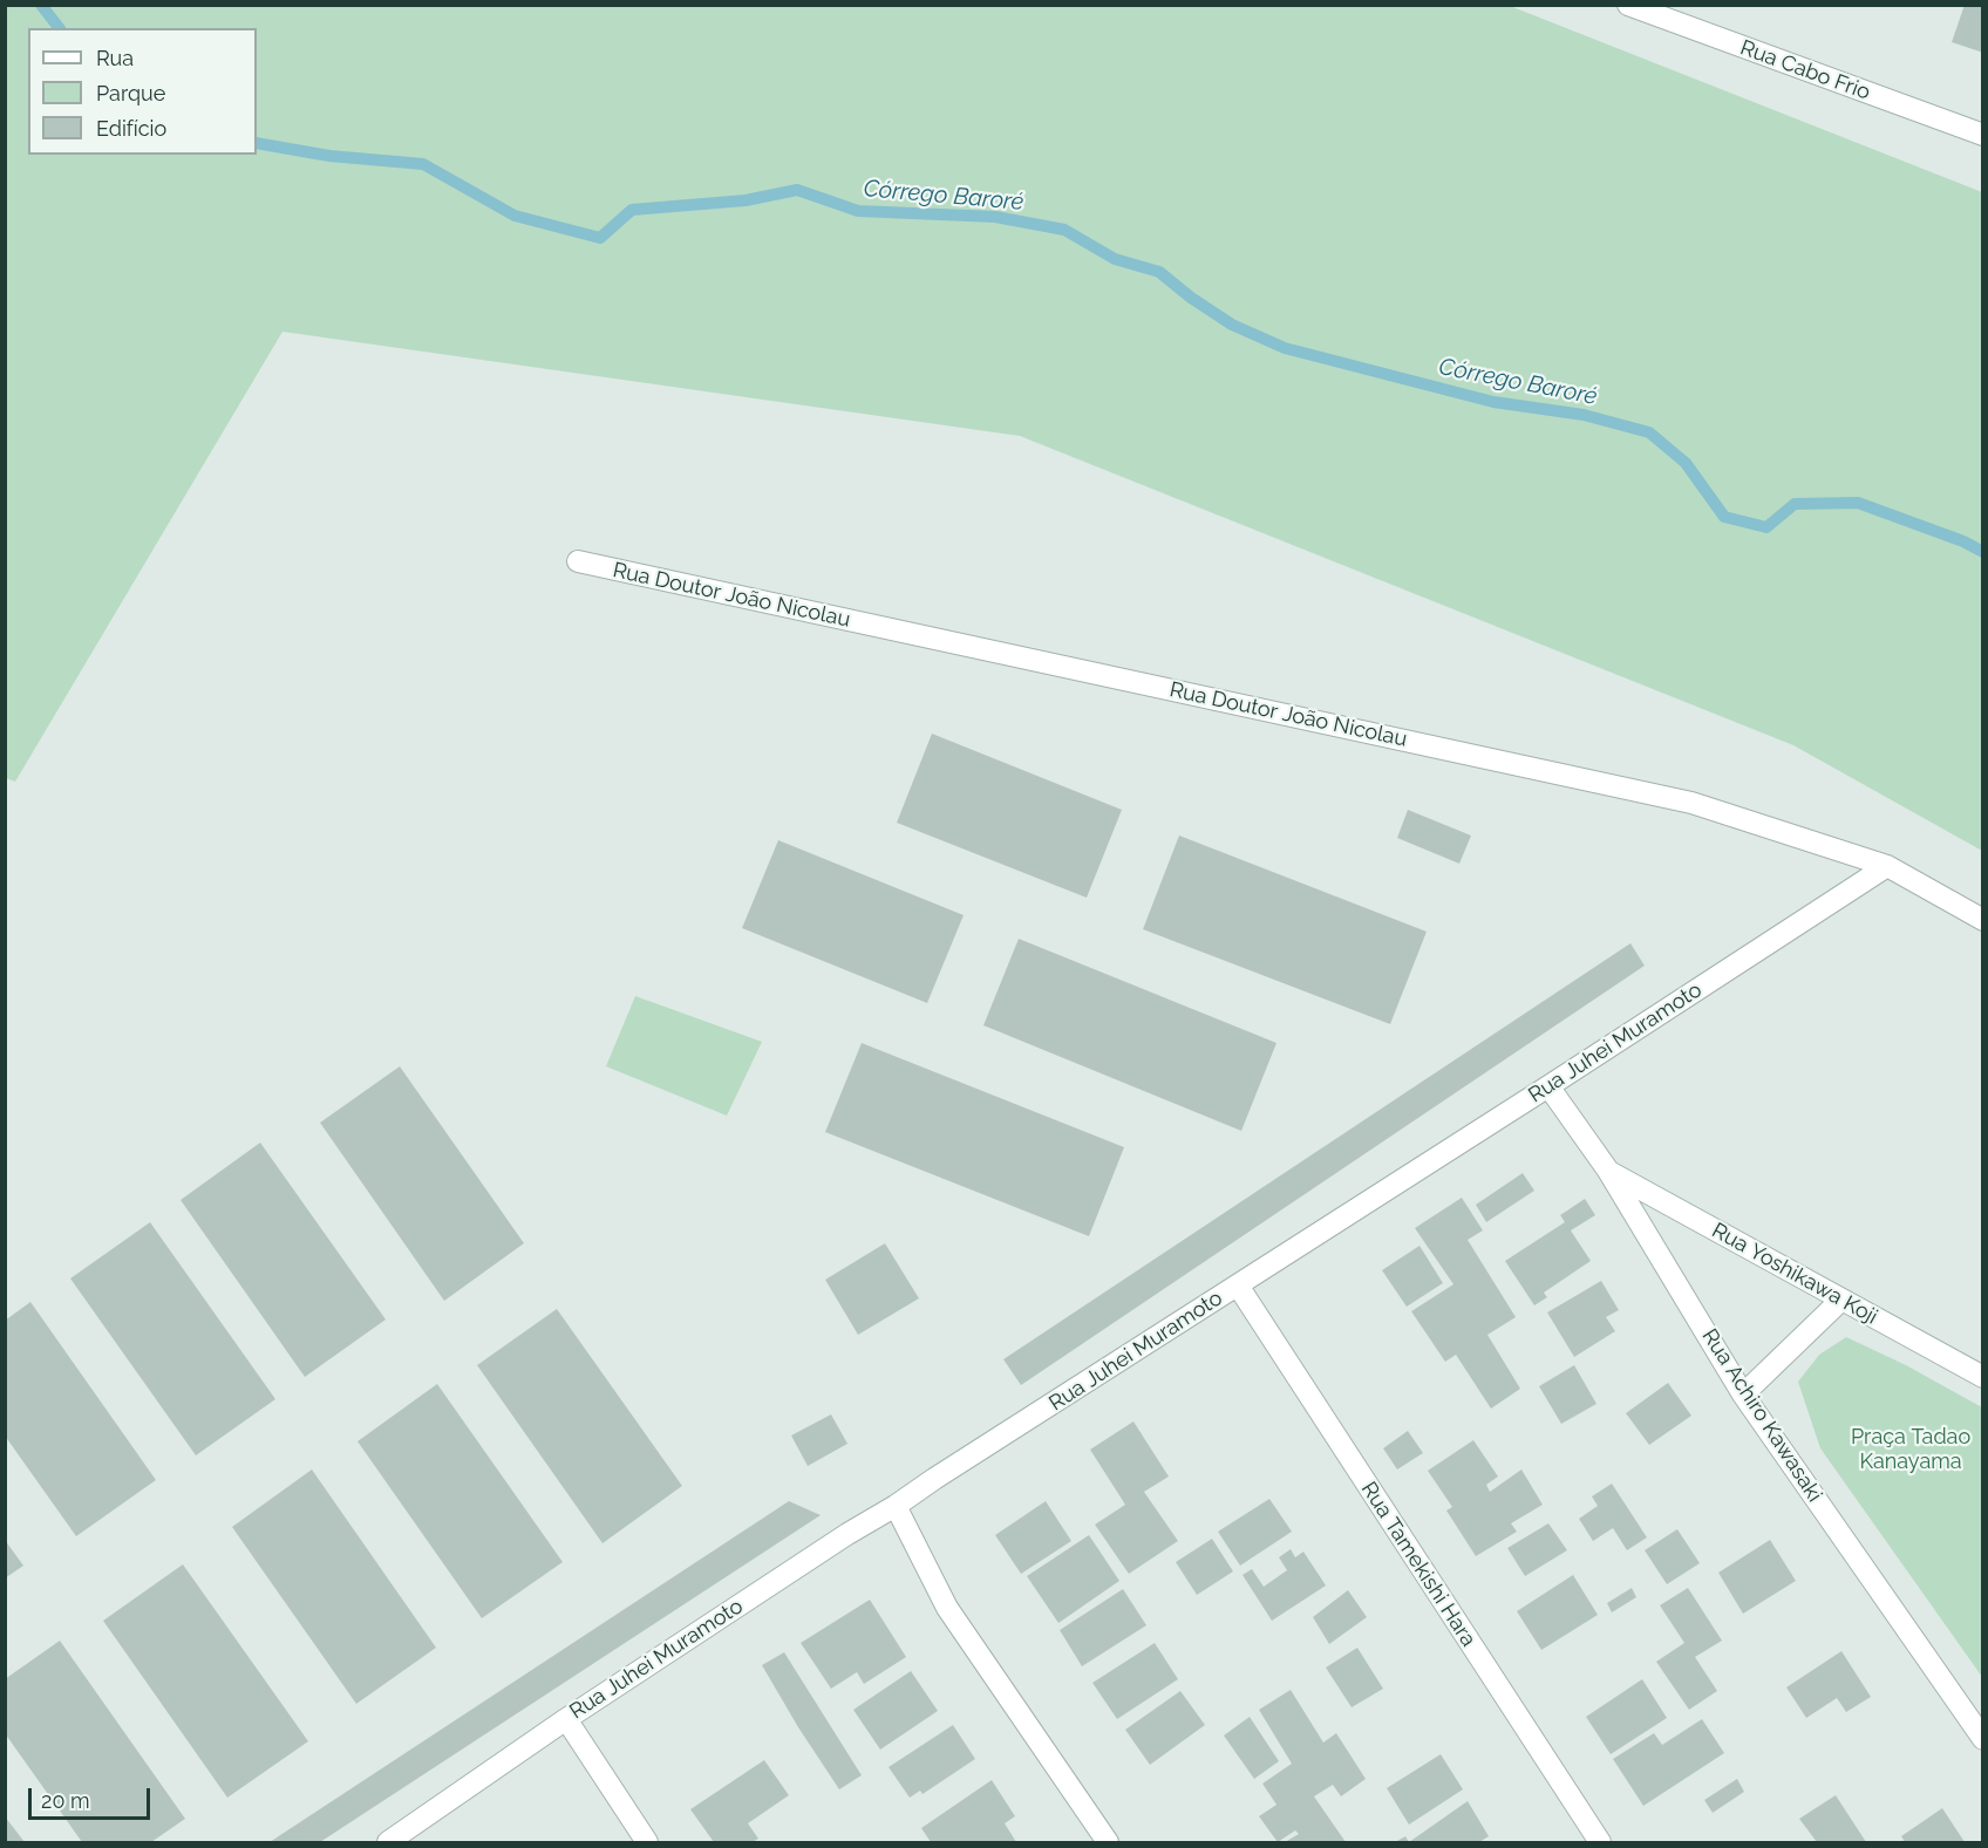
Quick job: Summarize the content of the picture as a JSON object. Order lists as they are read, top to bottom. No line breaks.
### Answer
{"streets":{"street":["Rua Cabo Frio","Rua Doutor João Nicolau","Rua Juhei Muramoto","Rua Yoshikawa Koji","Rua Achiro Kawasaki","Rua Tamekishi Hara"]},"crossings":[["Rua Doutor João Nicolau","Rua Juhei Muramoto"],["Rua Juhei Muramoto","Rua Achiro Kawasaki"],["Rua Juhei Muramoto","Rua Tamekishi Hara"],["Rua Yoshikawa Koji","Rua Achiro Kawasaki"]],"water":["Córrego Baroré"],"parks":["Praça Tadao Kanayama"],"legend":["Rua","Parque","Edifício"],"scale_bar":"20 m"}
